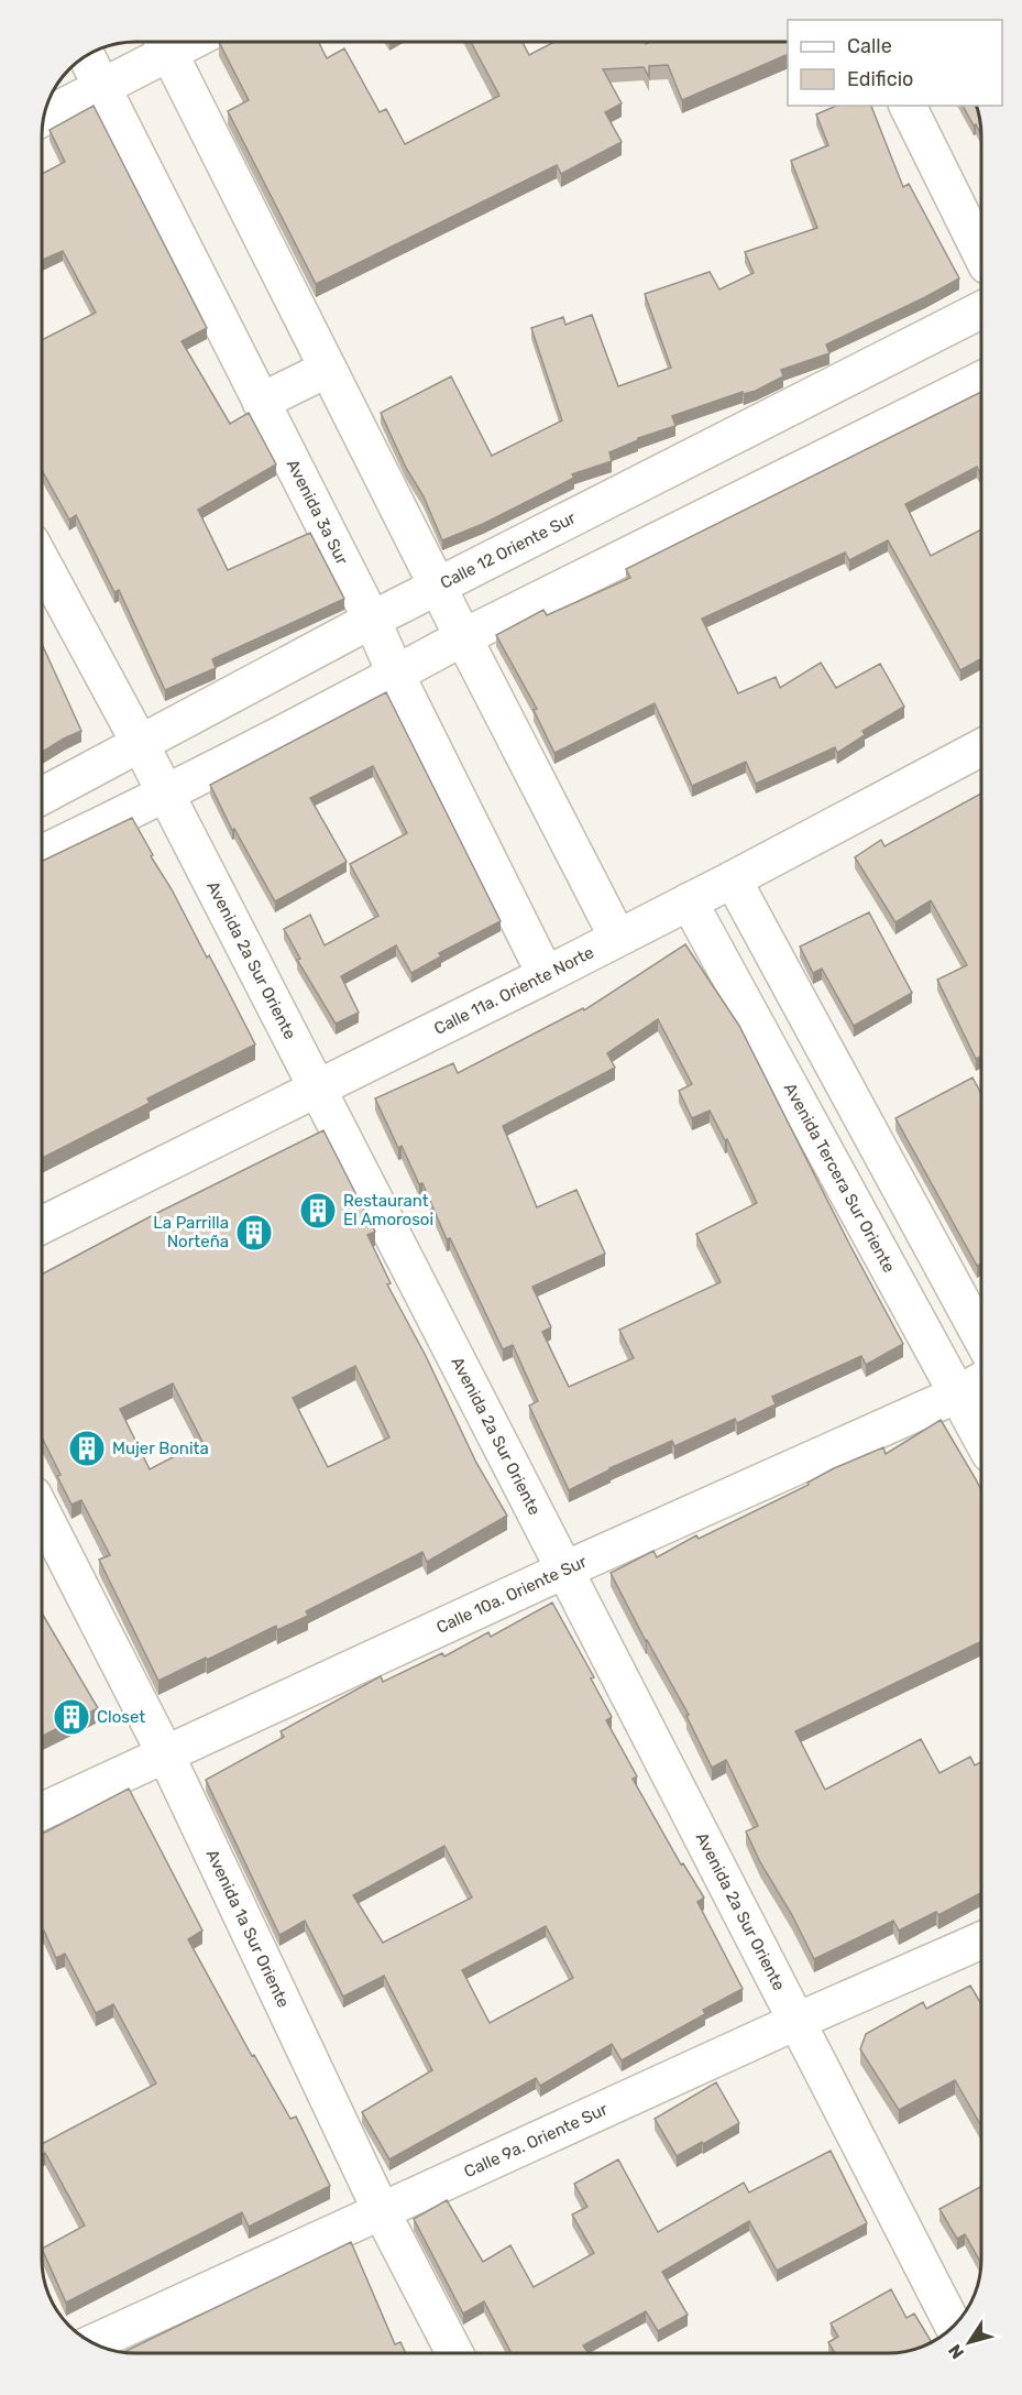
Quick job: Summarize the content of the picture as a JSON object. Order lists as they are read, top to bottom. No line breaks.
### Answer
{"streets":{"street":["Avenida 3a Sur","Calle 12 Oriente Sur","Avenida 2a Sur Oriente","Calle 11a. Oriente Norte","Avenida Tercera Sur Oriente","Calle 10a. Oriente Sur","Avenida 1a Sur Oriente","Calle 9a. Oriente Sur"]},"crossings":[["Avenida 3a Sur","Calle 12 Oriente Sur"],["Avenida 3a Sur","Calle 11a. Oriente Norte"],["Calle 12 Oriente Sur","Avenida 2a Sur Oriente"],["Avenida 2a Sur Oriente","Calle 11a. Oriente Norte"],["Avenida 2a Sur Oriente","Calle 10a. Oriente Sur"],["Avenida 2a Sur Oriente","Calle 9a. Oriente Sur"],["Calle 11a. Oriente Norte","Avenida Tercera Sur Oriente"],["Avenida Tercera Sur Oriente","Calle 10a. Oriente Sur"],["Calle 10a. Oriente Sur","Avenida 1a Sur Oriente"],["Avenida 1a Sur Oriente","Calle 9a. Oriente Sur"]],"places":{"building":["Restaurant El Amorosoi","La Parrilla Norteña","Mujer Bonita","Closet"]},"legend":["Calle","Edificio"],"north":"bottom left"}
